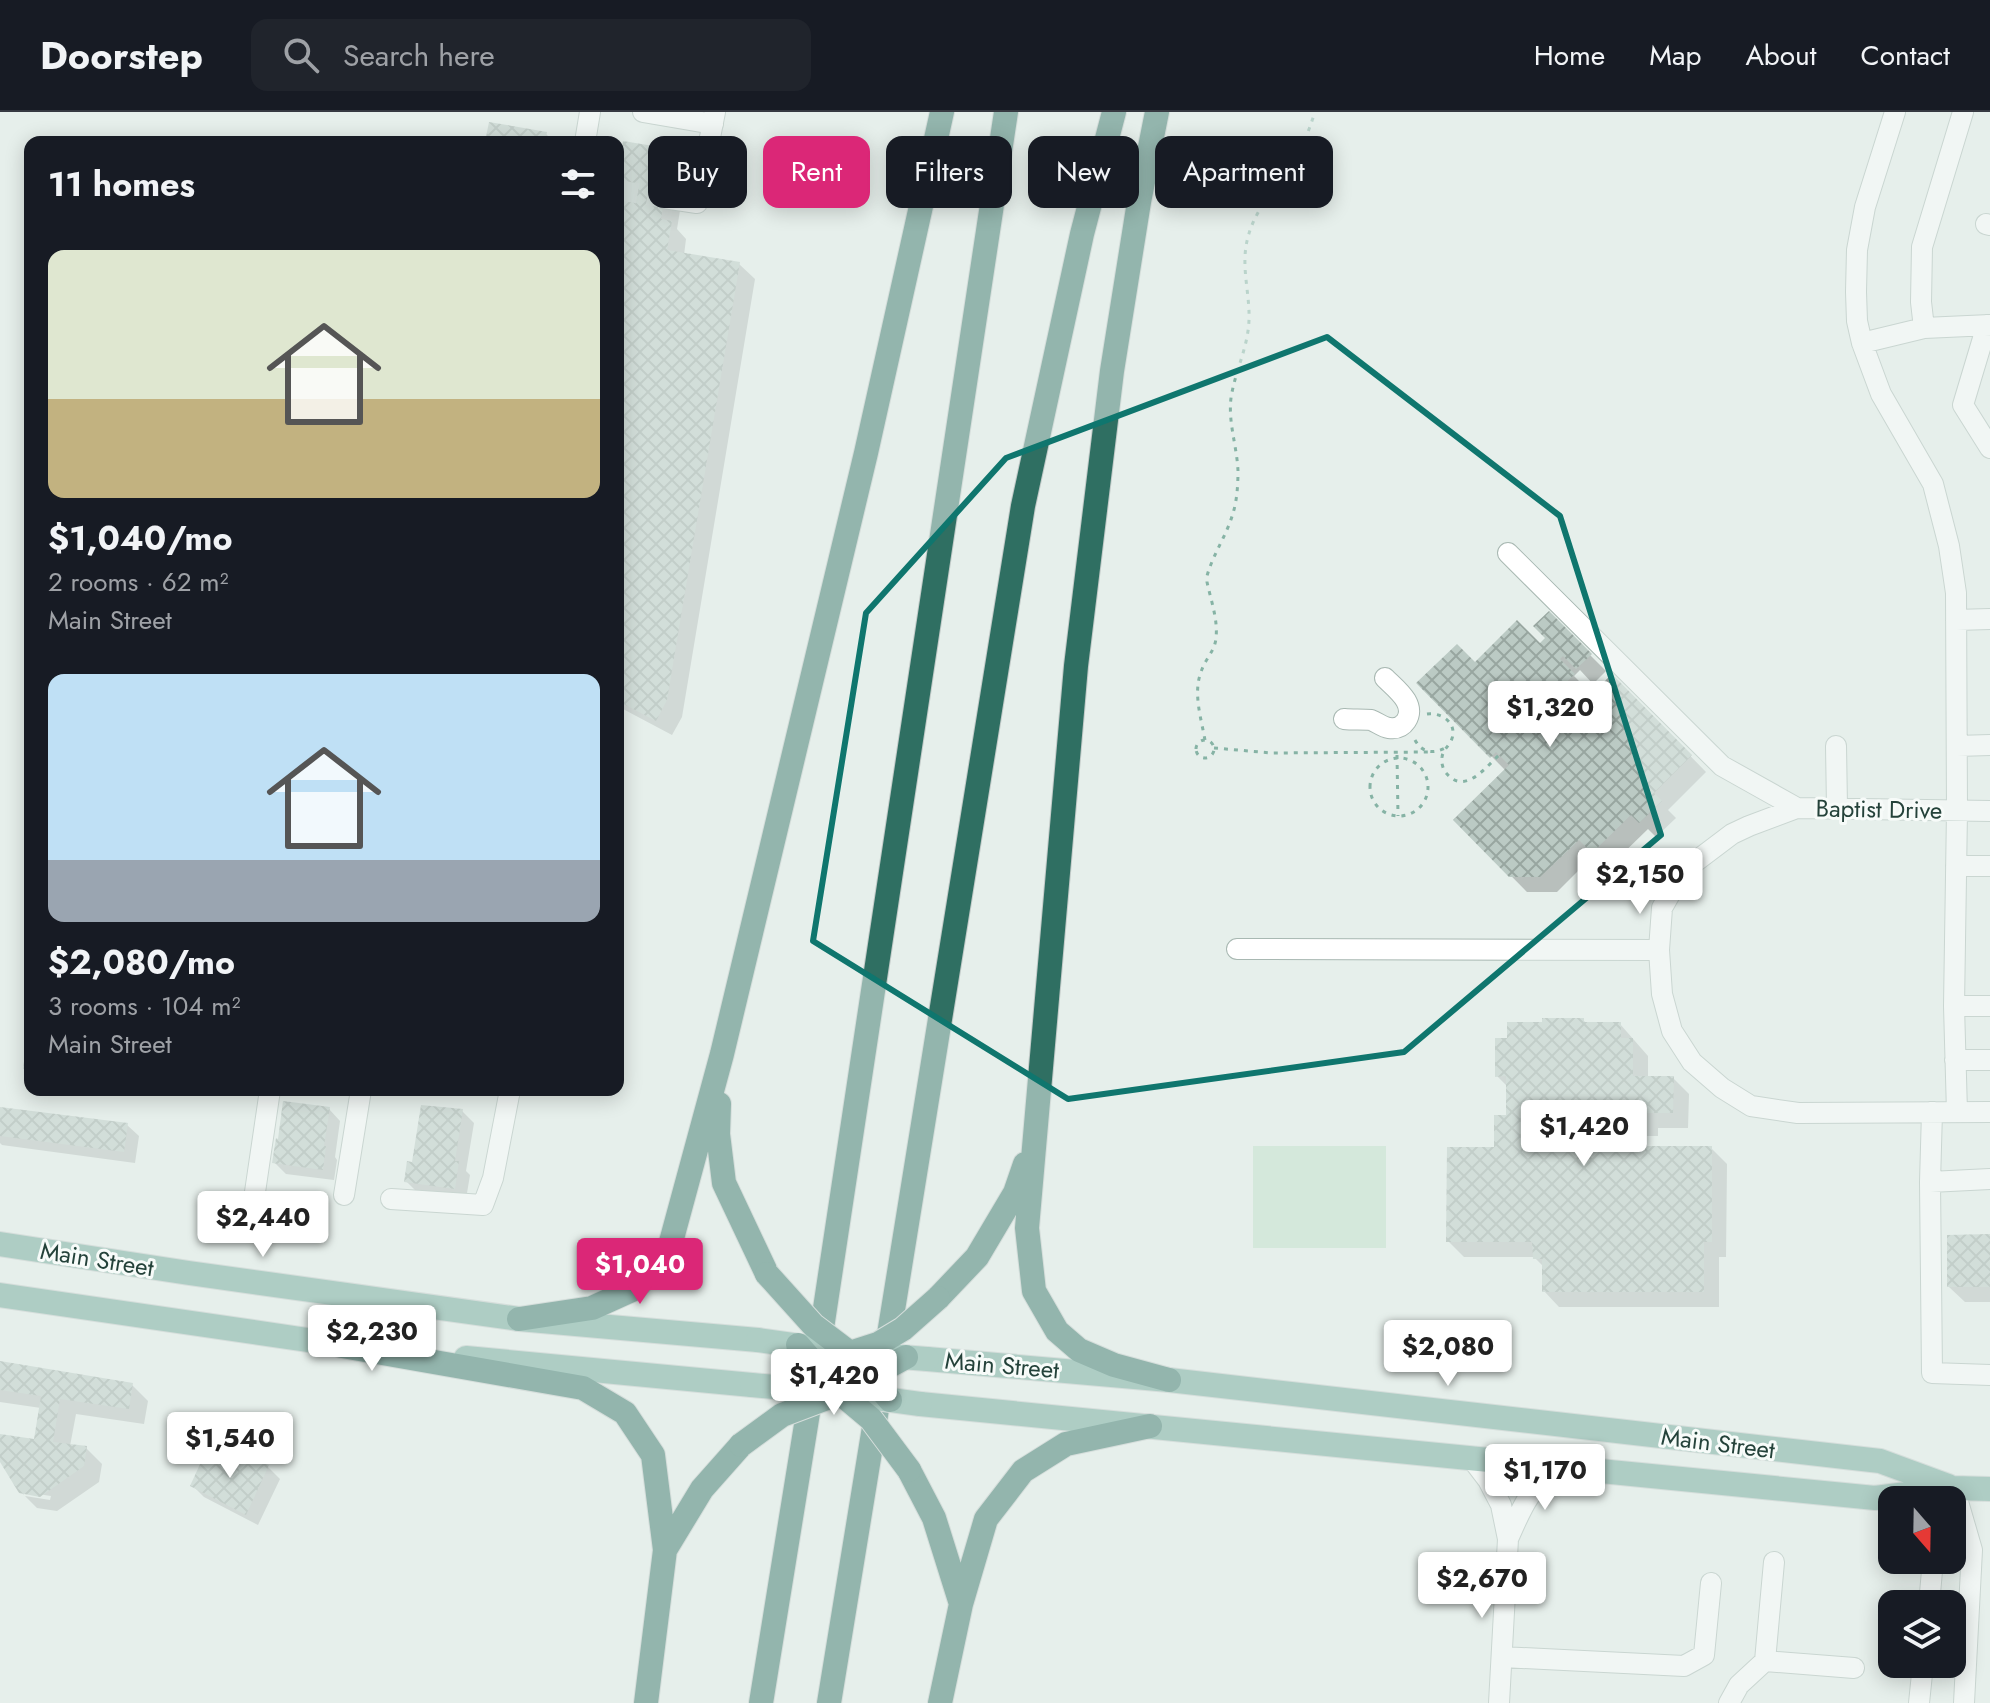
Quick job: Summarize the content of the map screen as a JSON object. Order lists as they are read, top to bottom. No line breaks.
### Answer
{"streets":{"main road":["Main Street"],"street":["Baptist Drive"]},"north":"bottom","page":{"header":"Doorstep","search":"Search here","nav":["Home","Map","About","Contact"],"chip":["Buy","Rent","Filters","New","Apartment"],"heading":"11 homes","list":[{"name":"$1,040/mo","note":"2 rooms · 62 m² · Main Street"},{"name":"$2,080/mo","note":"3 rooms · 104 m² · Main Street"}],"price":["$1,320","$2,150","$1,420","$2,440","$1,040","$2,230","$2,080","$1,420","$1,540","$1,170","$2,670"]}}
